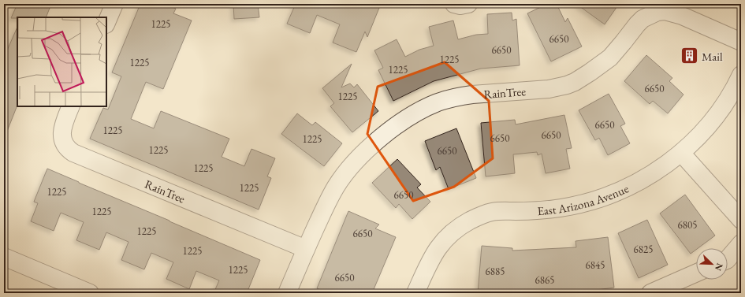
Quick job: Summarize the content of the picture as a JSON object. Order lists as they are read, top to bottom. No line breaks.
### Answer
{"streets":{"street":["RainTree","East Arizona Avenue"]},"places":{"building":["Mail"]},"house_numbers":["1225","6650","6650","1225","1225","1225","6650","1225","6650","1225","6650","6650","1225","1225","6650","1225","1225","1225","6650","1225","6805","1225","6650","6825","1225","6845","1225","6885","6650","6865"],"north":"bottom right"}
